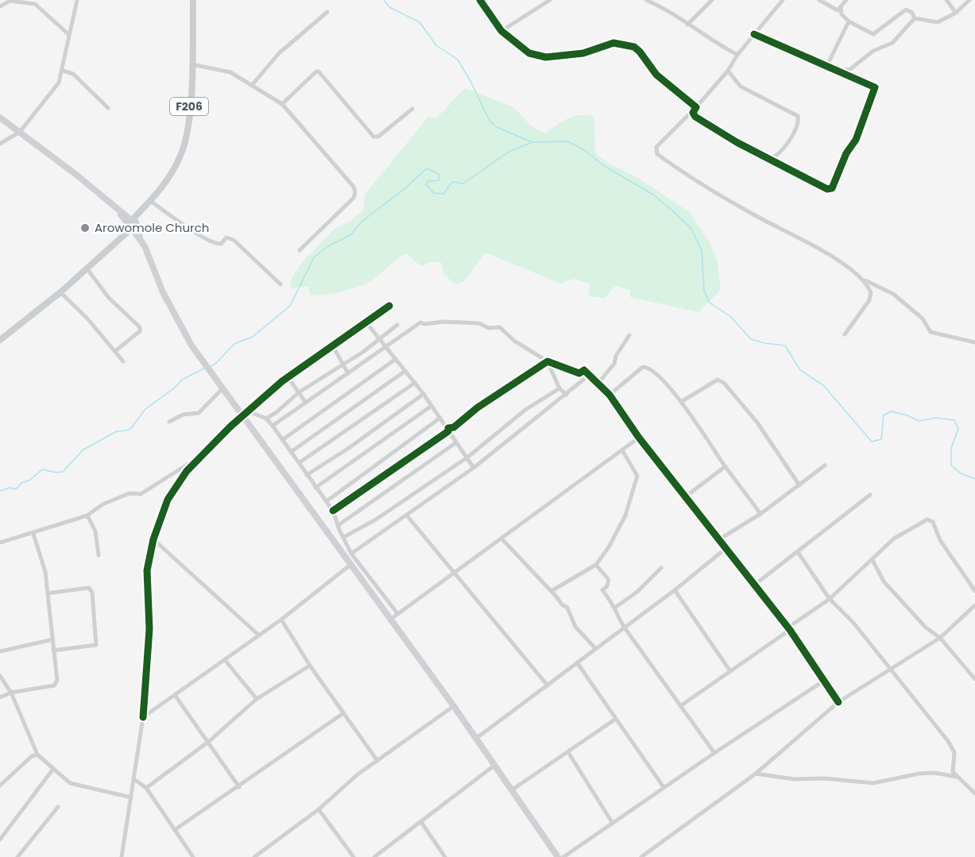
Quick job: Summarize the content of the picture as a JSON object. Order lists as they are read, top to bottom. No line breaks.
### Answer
{"streets":{"main road":["F206"]},"places":["Arowomole Church"]}
